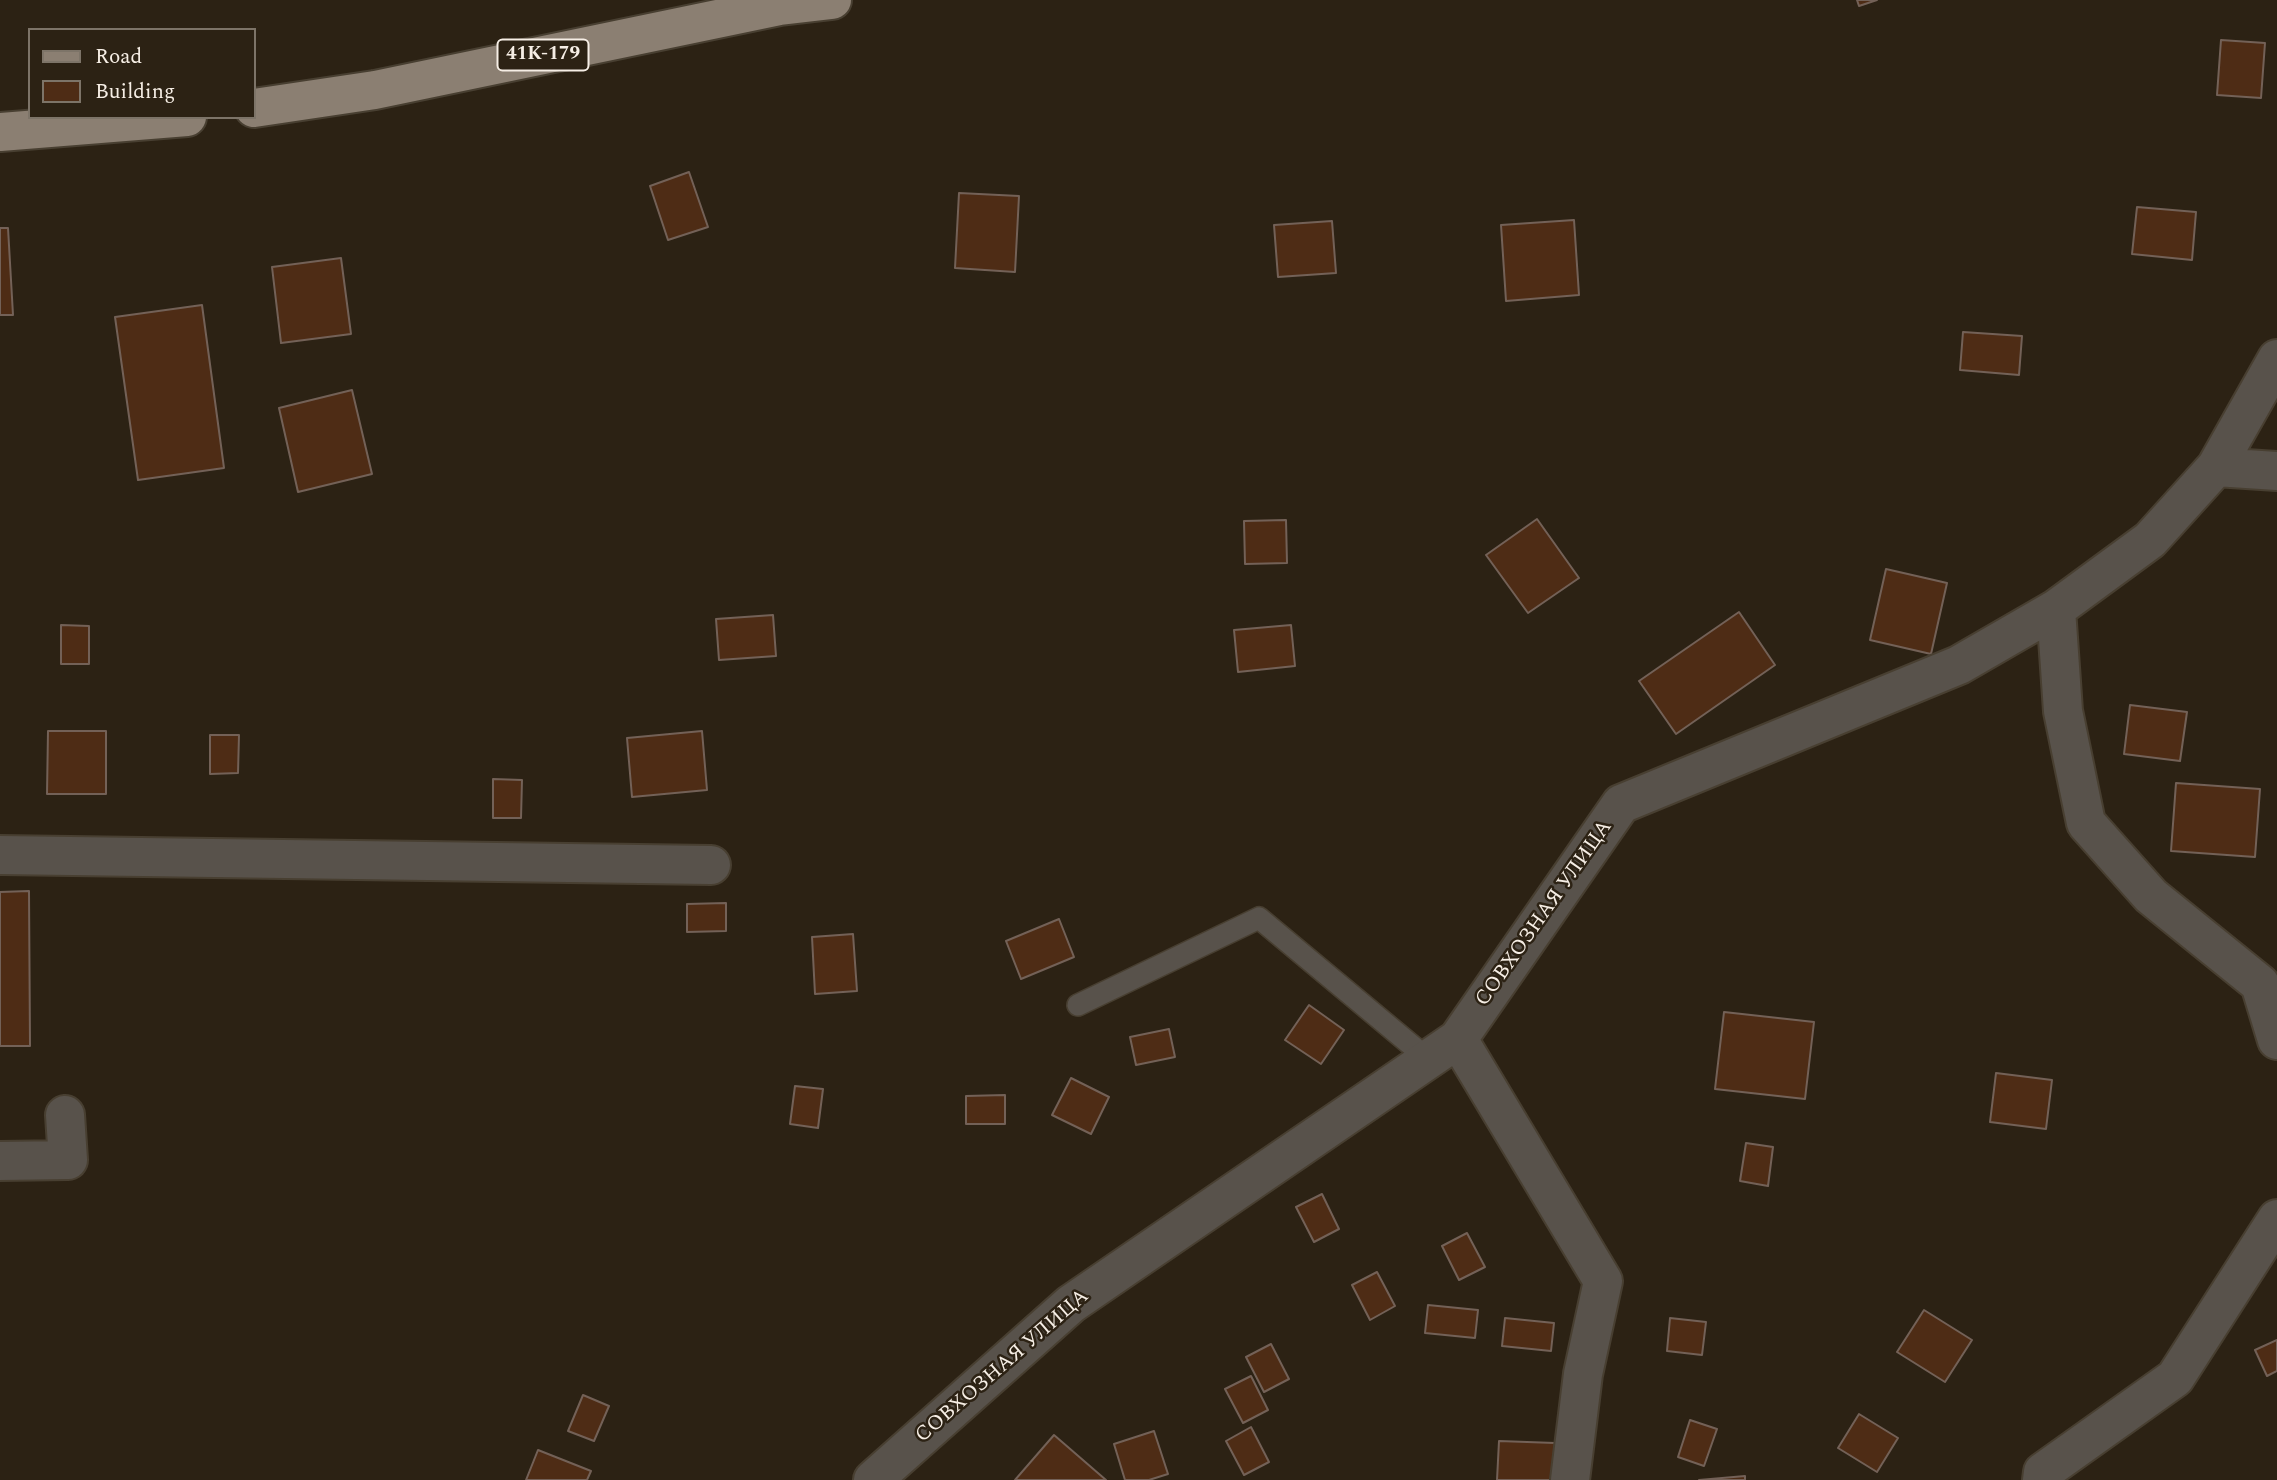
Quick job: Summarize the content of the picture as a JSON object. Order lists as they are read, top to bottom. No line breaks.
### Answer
{"streets":{"main road":["41К-179"],"street":["СОВХОЗНАЯ УЛИЦА"]},"legend":["Road","Building"]}
